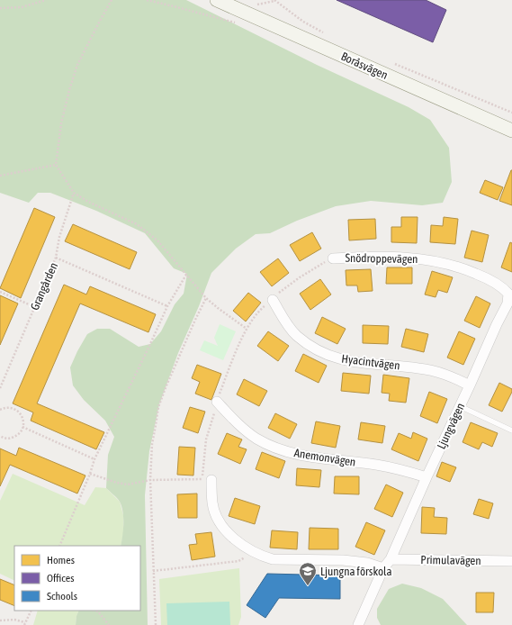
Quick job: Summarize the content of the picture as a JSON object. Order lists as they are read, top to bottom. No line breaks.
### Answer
{"streets":{"street":["Boråsvägen","Snödroppevägen","Hyacintvägen","Ljungvägen","Anemonvägen","Primulavägen"],"path":["Grangården"]},"crossings":[["Snödroppevägen","Ljungvägen"],["Hyacintvägen","Ljungvägen"],["Ljungvägen","Anemonvägen"],["Ljungvägen","Primulavägen"]],"places":{"school or university":["Ljungna förskola"]},"legend":["Homes","Offices","Schools"]}
